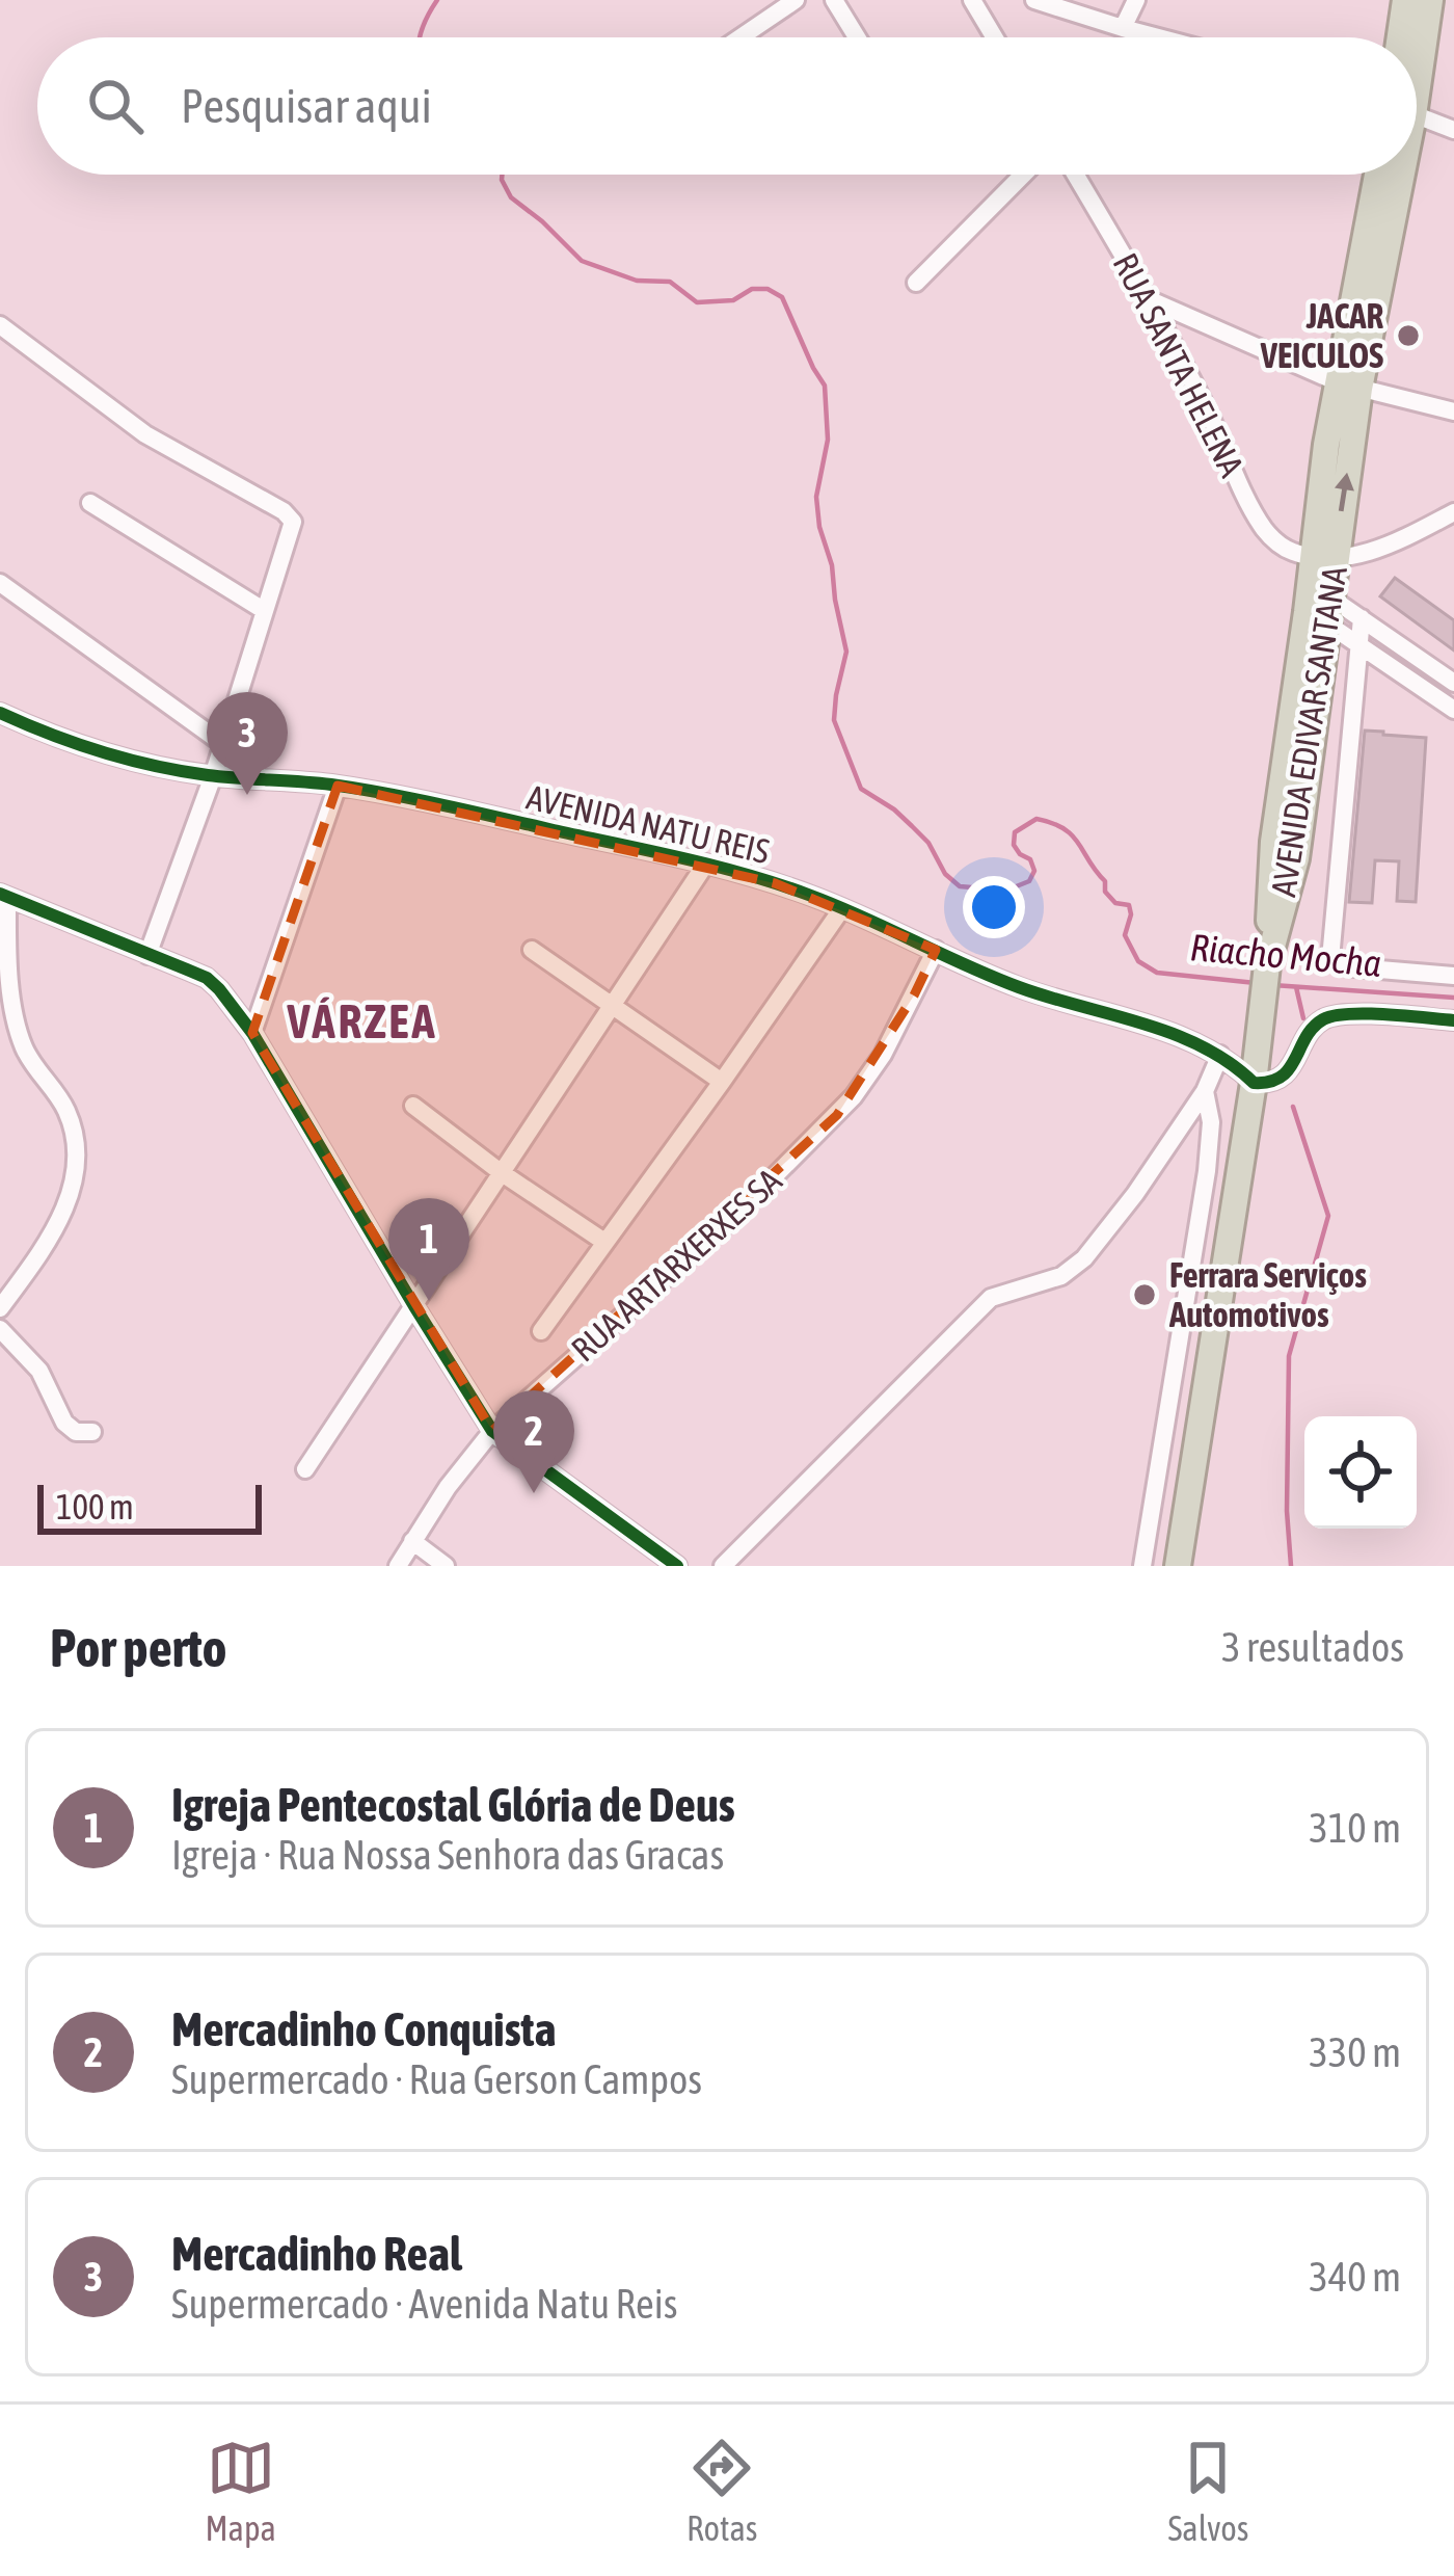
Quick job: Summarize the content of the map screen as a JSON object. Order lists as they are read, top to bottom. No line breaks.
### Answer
{"streets":{"highway":["AVENIDA EDIVAR SANTANA"],"street":["RUA SANTA HELENA","AVENIDA NATU REIS","RUA ARTARXERXES SA"]},"crossings":[["RUA SANTA HELENA","AVENIDA EDIVAR SANTANA"],["AVENIDA EDIVAR SANTANA","AVENIDA NATU REIS"],["AVENIDA NATU REIS","RUA ARTARXERXES SA"]],"districts":["VÁRZEA"],"water":["Riacho Mocha"],"places":["JACAR VEICULOS","Ferrara Serviços Automotivos"],"scale_bar":"100 m","page":{"search":"Pesquisar aqui","pins":["3","1","2"],"scale":"100 m","heading":["Por perto","3 resultados"],"list":[{"mark":"1","name":"Igreja Pentecostal Glória de Deus","note":"Igreja · Rua Nossa Senhora das Gracas","value":"310 m"},{"mark":"2","name":"Mercadinho Conquista","note":"Supermercado · Rua Gerson Campos","value":"330 m"},{"mark":"3","name":"Mercadinho Real","note":"Supermercado · Avenida Natu Reis","value":"340 m"}],"nav":["Mapa","Rotas","Salvos"]}}
